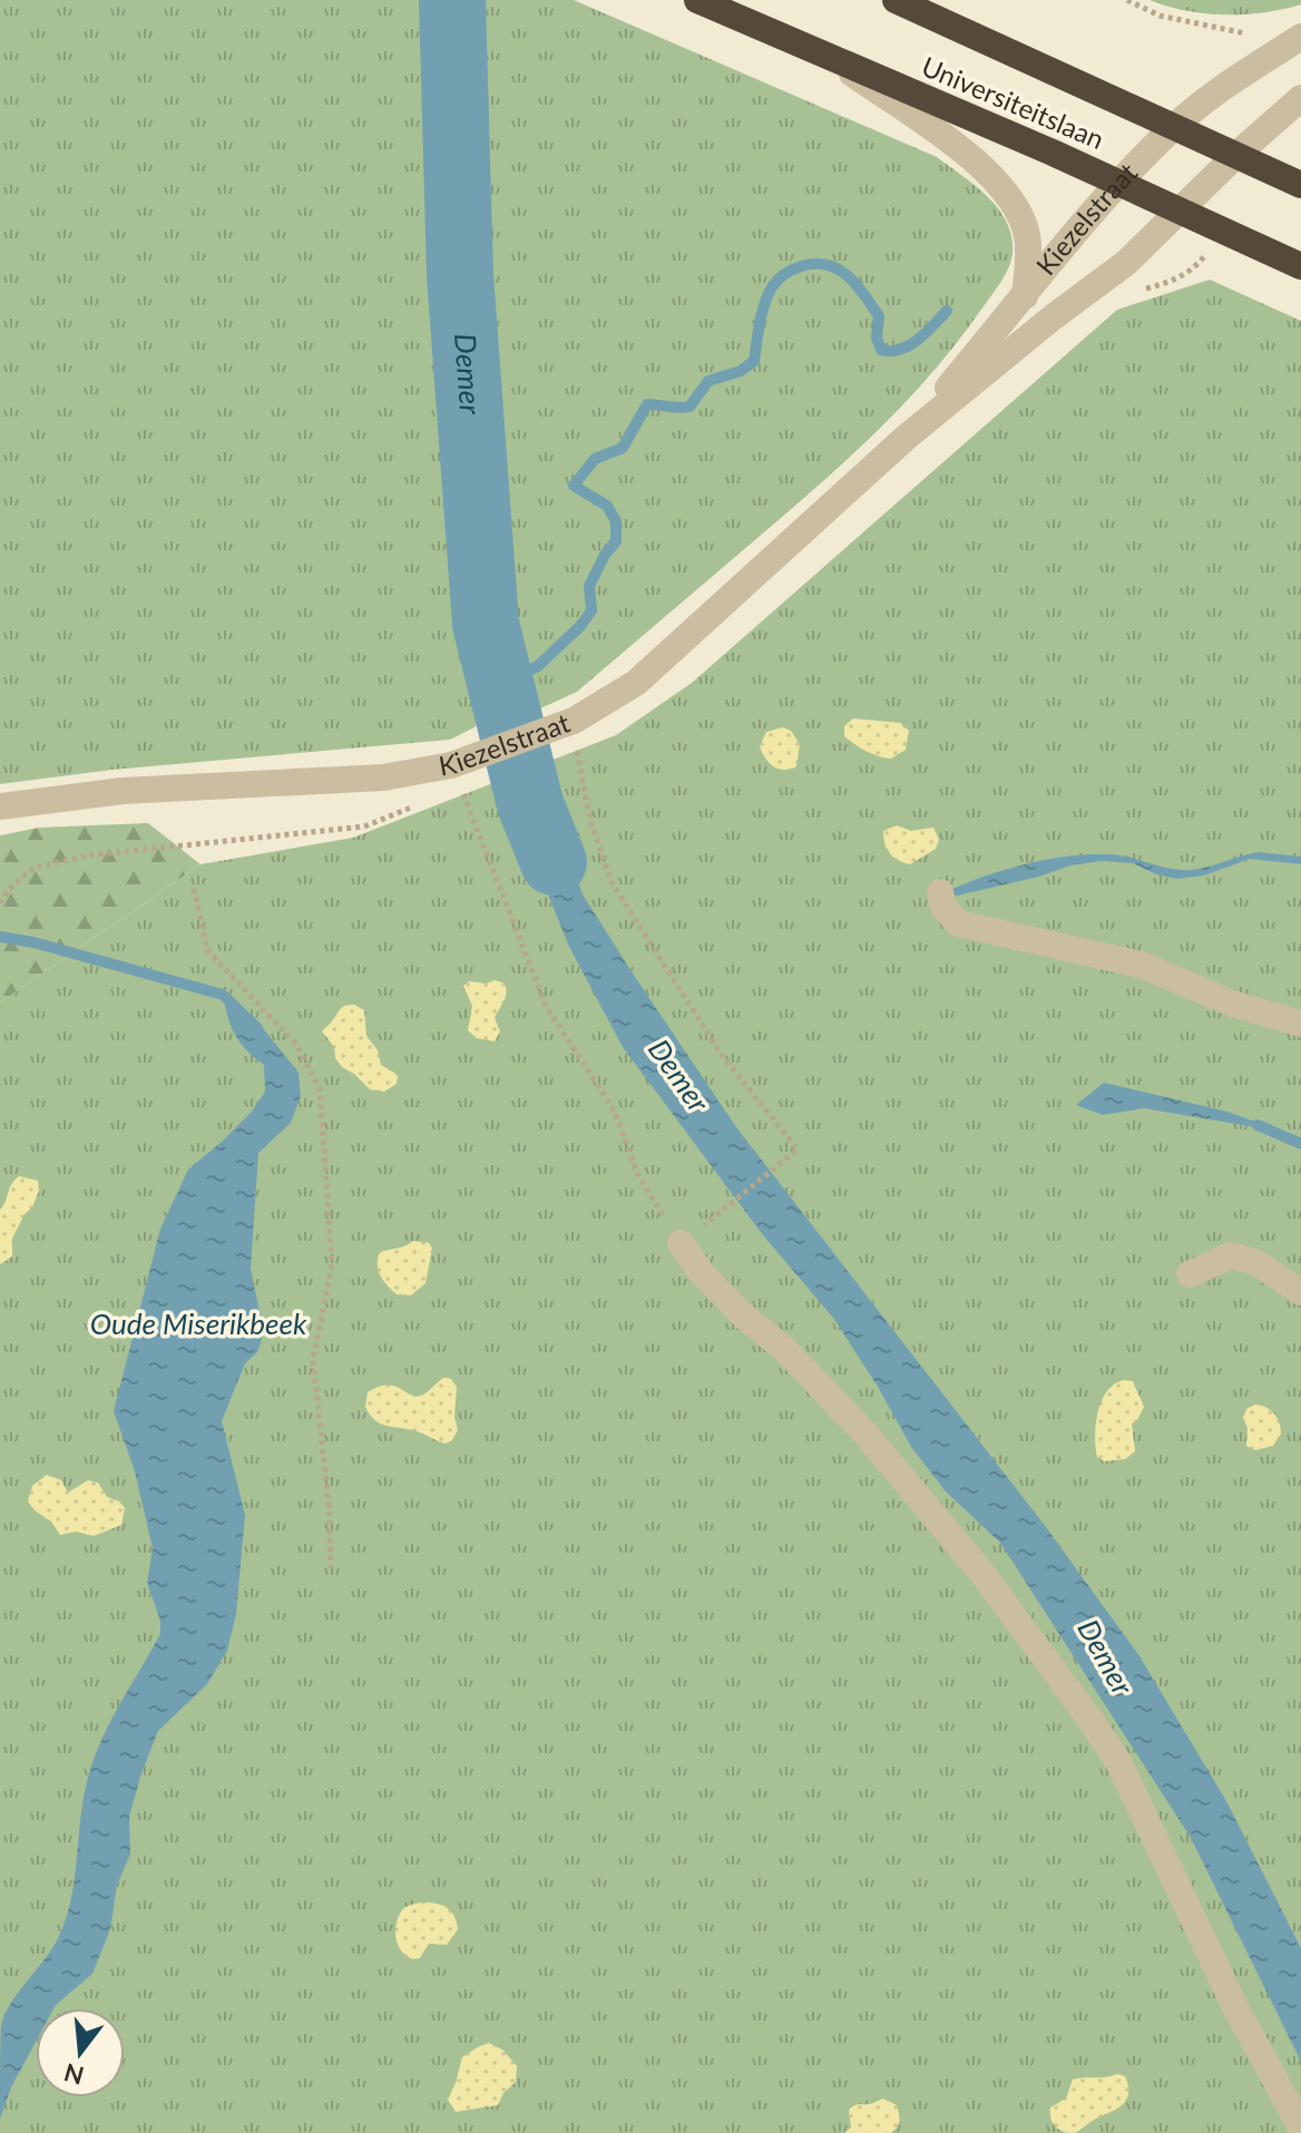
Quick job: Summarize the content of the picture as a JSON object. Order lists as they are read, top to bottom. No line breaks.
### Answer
{"streets":{"highway":["Universiteitslaan"],"street":["Kiezelstraat"]},"crossings":[["Universiteitslaan","Kiezelstraat"]],"water":["Demer","Oude Miserikbeek"],"north":"bottom"}
